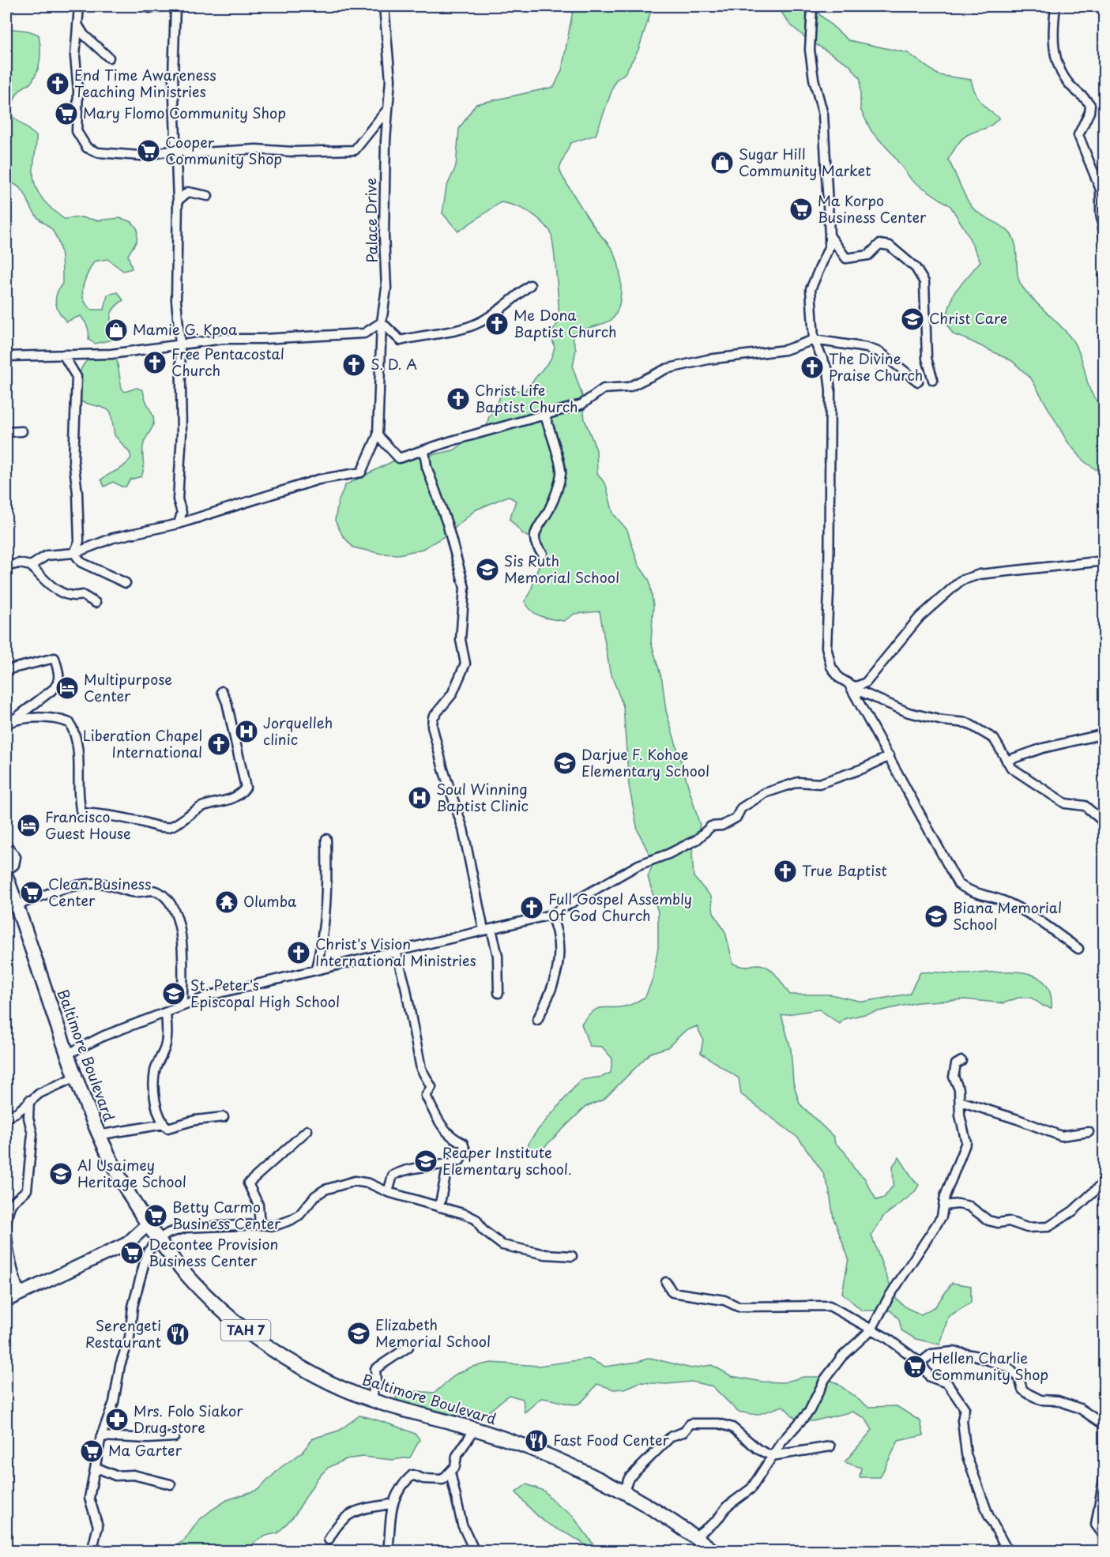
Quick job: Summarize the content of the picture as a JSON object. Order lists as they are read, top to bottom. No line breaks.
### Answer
{"streets":{"highway":["Baltimore Boulevard","TAH 7"],"street":["Palace Drive"]},"places":{"church":["End Time Awareness Teaching Ministries","Me Dona Baptist Church","Free Pentacostal Church","S. D. A","The Divine Praise Church","Christ Life Baptist Church","Liberation Chapel International","True Baptist","Full Gospel Assembly Of God Church","Christ's Vision International Ministries"],"supermarket":["Mary Flomo Community Shop","Cooper Community Shop","Ma Korpo Business Center","Clean Business Center","Betty Carmo Business Center","Decontee Provision Business Center","Hellen Charlie Community Shop","Ma Garter"],"shop":["Sugar Hill Community Market","Mamie G. Kpoa"],"school or university":["Christ Care","Sis Ruth Memorial School","Darjue F. Kohoe Elementary School","Biana Memorial School","St. Peter's Episcopal High School","Reaper Institute Elementary school.","Al Usaimey Heritage School","Elizabeth Memorial School"],"hotel":["Multipurpose Center","Francisco Guest House"],"hospital":["Jorquelleh clinic","Soul Winning Baptist Clinic"],"temple":["Olumba"],"restaurant":["Serengeti Restaurant","Fast Food Center"],"pharmacy":["Mrs. Folo Siakor Drug store"]}}
